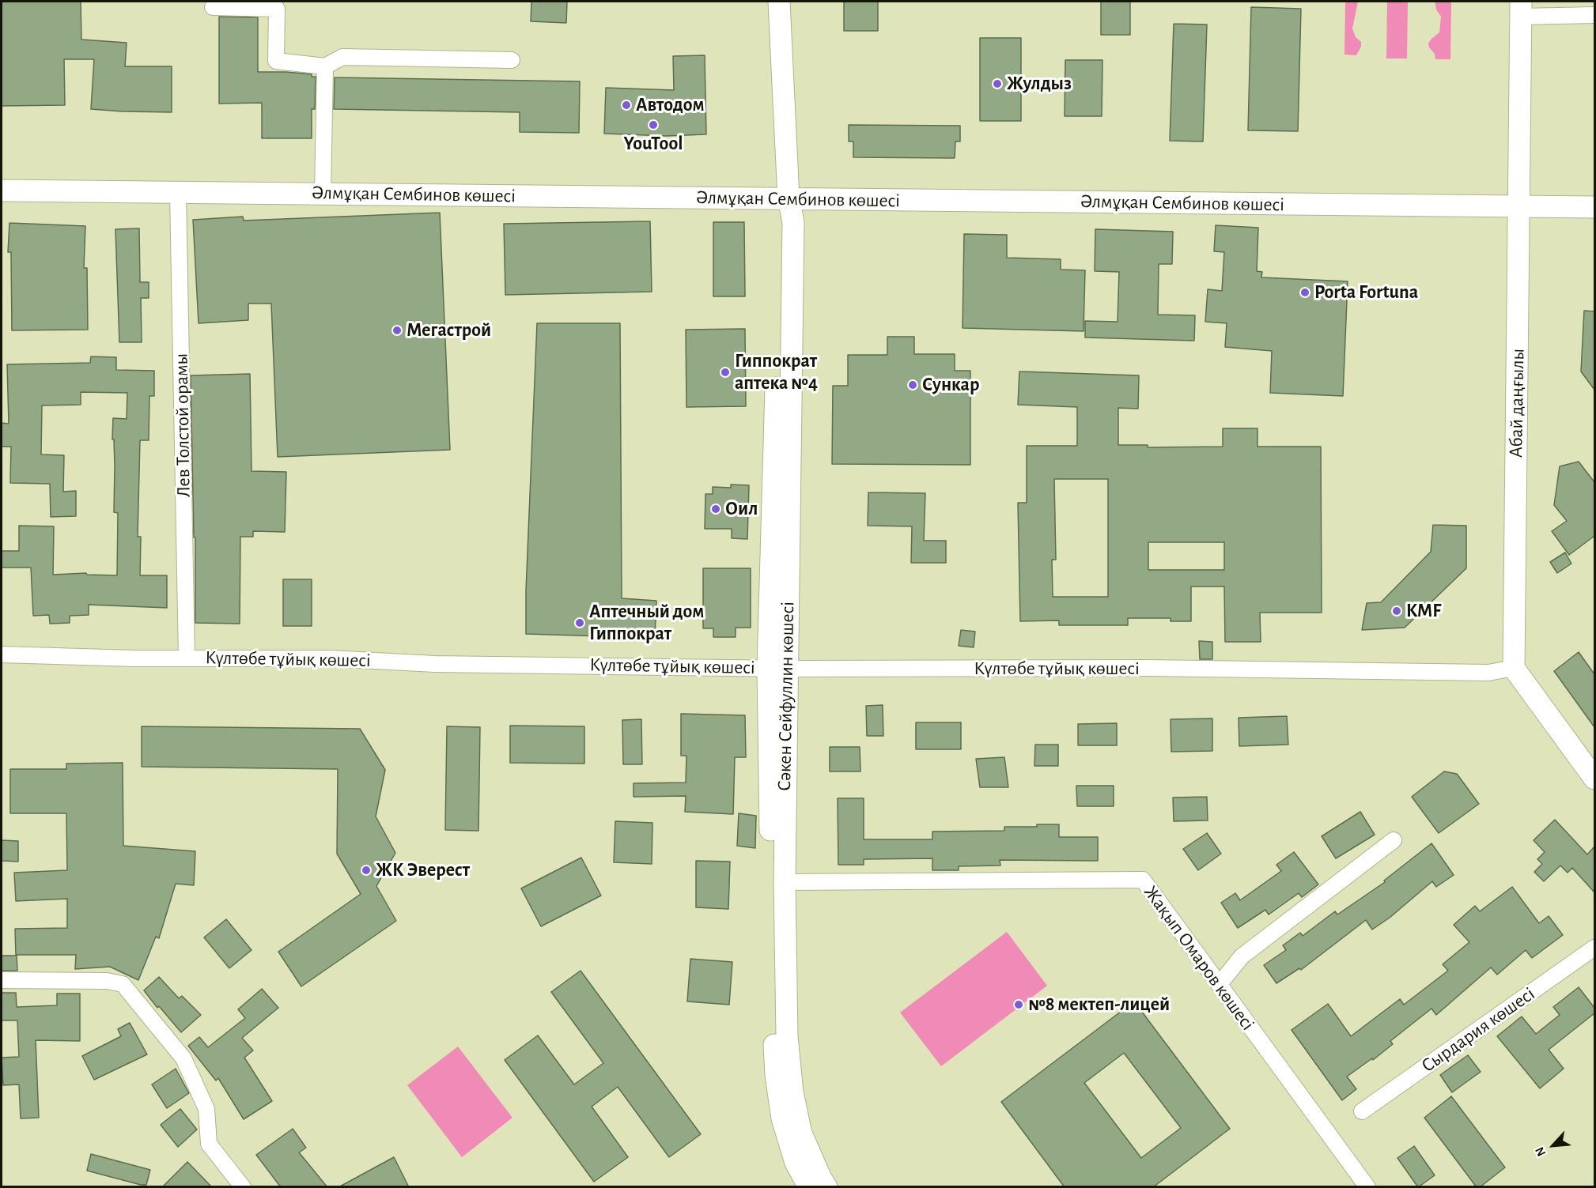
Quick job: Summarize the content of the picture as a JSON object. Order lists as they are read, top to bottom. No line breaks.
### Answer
{"streets":{"street":["Әлмұқан Сембинов көшесі","Абай даңғылы","Лев Толстой орамы","Күлтөбе тұйық көшесі","Сәкен Сейфуллин көшесі","Жақып Омаров көшесі","Сырдария көшесі"]},"crossings":[["Әлмұқан Сембинов көшесі","Абай даңғылы"],["Әлмұқан Сембинов көшесі","Лев Толстой орамы"],["Әлмұқан Сембинов көшесі","Сәкен Сейфуллин көшесі"],["Абай даңғылы","Күлтөбе тұйық көшесі"],["Лев Толстой орамы","Күлтөбе тұйық көшесі"],["Күлтөбе тұйық көшесі","Сәкен Сейфуллин көшесі"],["Сәкен Сейфуллин көшесі","Жақып Омаров көшесі"]],"places":["Жулдыз","Автодом","YouTool","Porta Fortuna","Мегастрой","Гиппократ аптека №4","Сункар","Оил","KMF","Аптечный дом Гиппократ","ЖК Эверест","№8 мектеп-лицей"],"north":"bottom left"}
